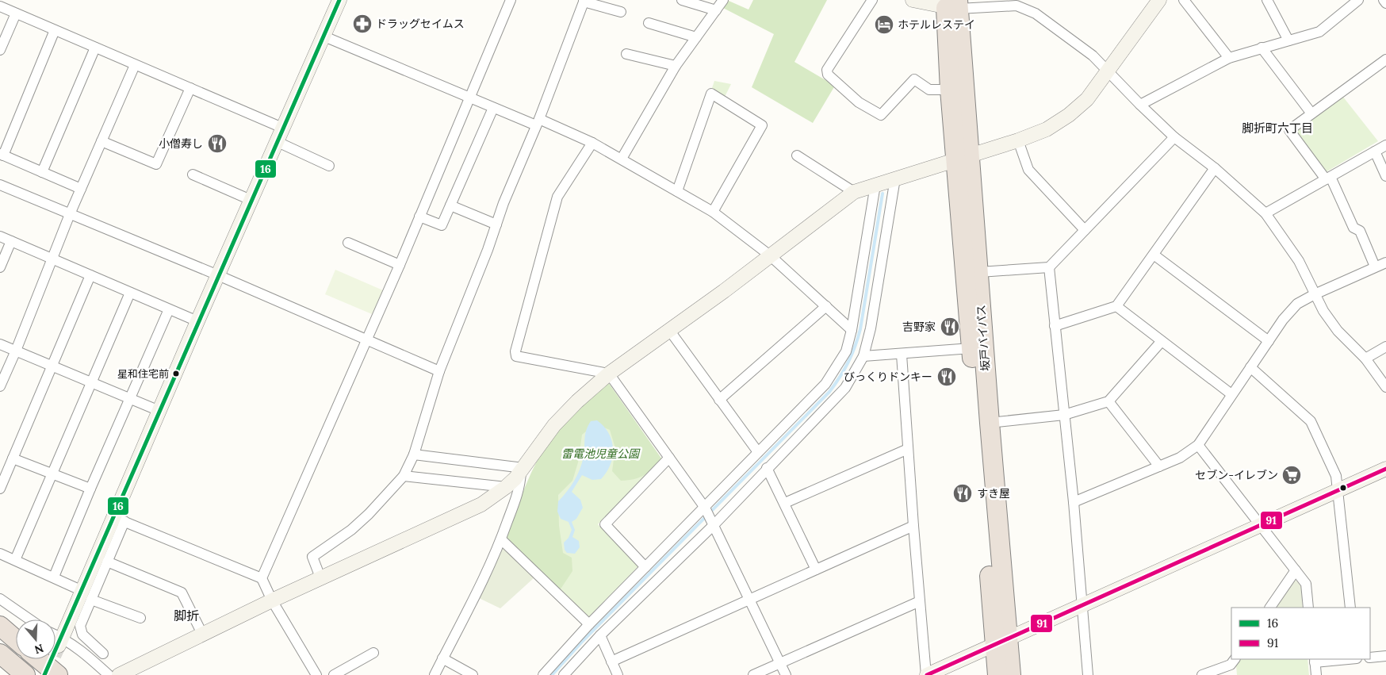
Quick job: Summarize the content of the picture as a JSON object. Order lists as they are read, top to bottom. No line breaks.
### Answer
{"streets":{"highway":["坂戸バイパス"]},"districts":["脚折町六丁目","脚折"],"parks":["雷電池児童公園"],"places":{"pharmacy":["ドラッグセイムス"],"hotel":["ホテルレステイ"],"restaurant":["小僧寿し","吉野家","びっくりドンキー","すき屋"],"other":["星和住宅前"],"supermarket":["セブン-イレブン"]},"lines":["transit line 16","transit line 91"],"legend":["16","91"],"north":"bottom"}
